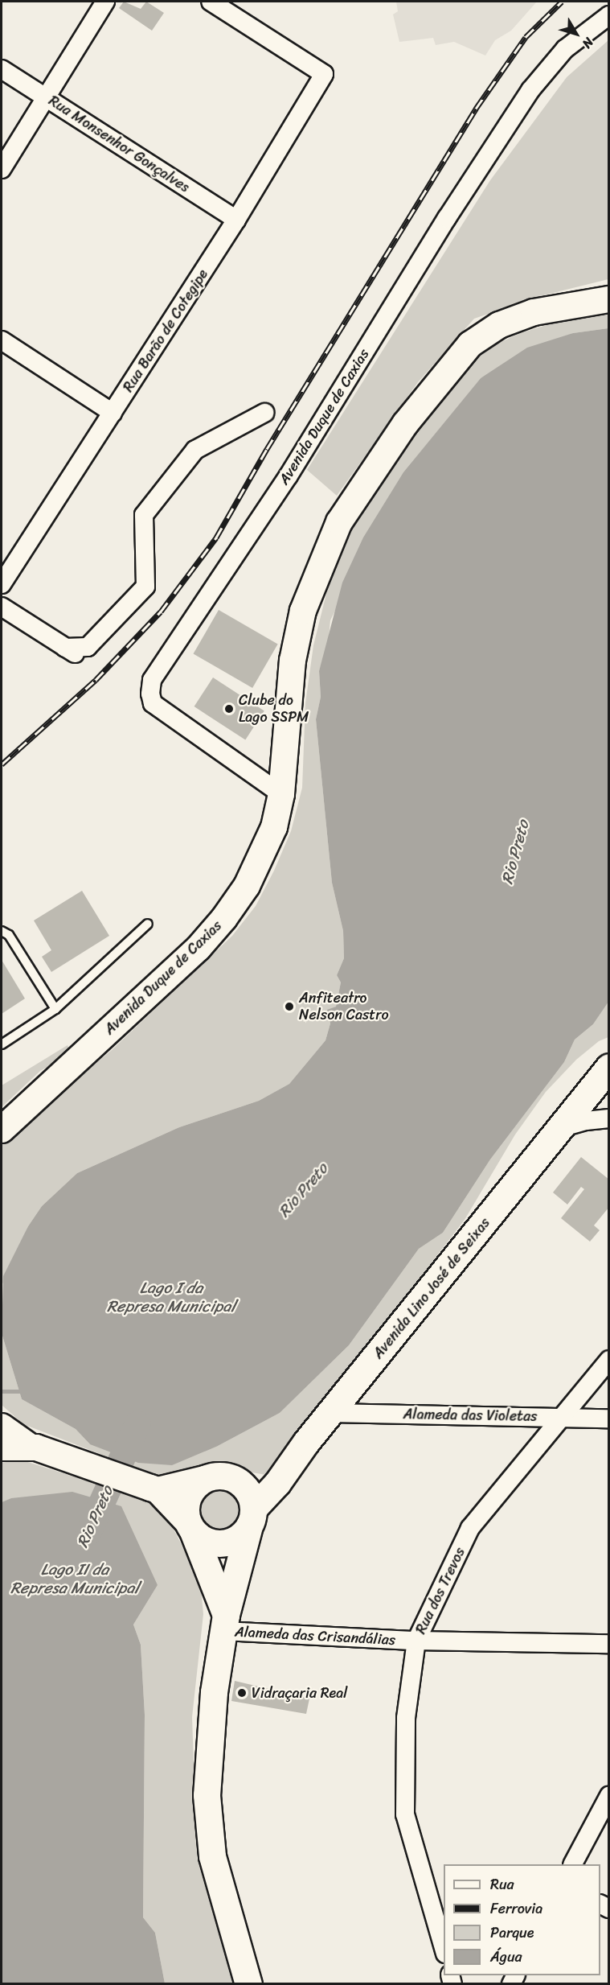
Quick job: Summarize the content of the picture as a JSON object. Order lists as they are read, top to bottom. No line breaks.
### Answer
{"streets":{"main road":["Avenida Duque de Caxias","Avenida Lino José de Seixas"],"street":["Rua Monsenhor Gonçalves","Rua Barão de Cotegipe","Alameda das Violetas","Rua dos Trevos","Alameda das Crisandálias"]},"crossings":[["Rua Monsenhor Gonçalves","Rua Barão de Cotegipe"],["Avenida Lino José de Seixas","Alameda das Violetas"],["Avenida Lino José de Seixas","Alameda das Crisandálias"],["Alameda das Violetas","Rua dos Trevos"],["Rua dos Trevos","Alameda das Crisandálias"]],"water":["Rio Preto","Lago I da Represa Municipal","Lago II da Represa Municipal"],"places":["Clube do Lago SSPM","Anfiteatro Nelson Castro","Vidraçaria Real"],"legend":["Rua","Ferrovia","Parque","Água"],"north":"bottom right"}
